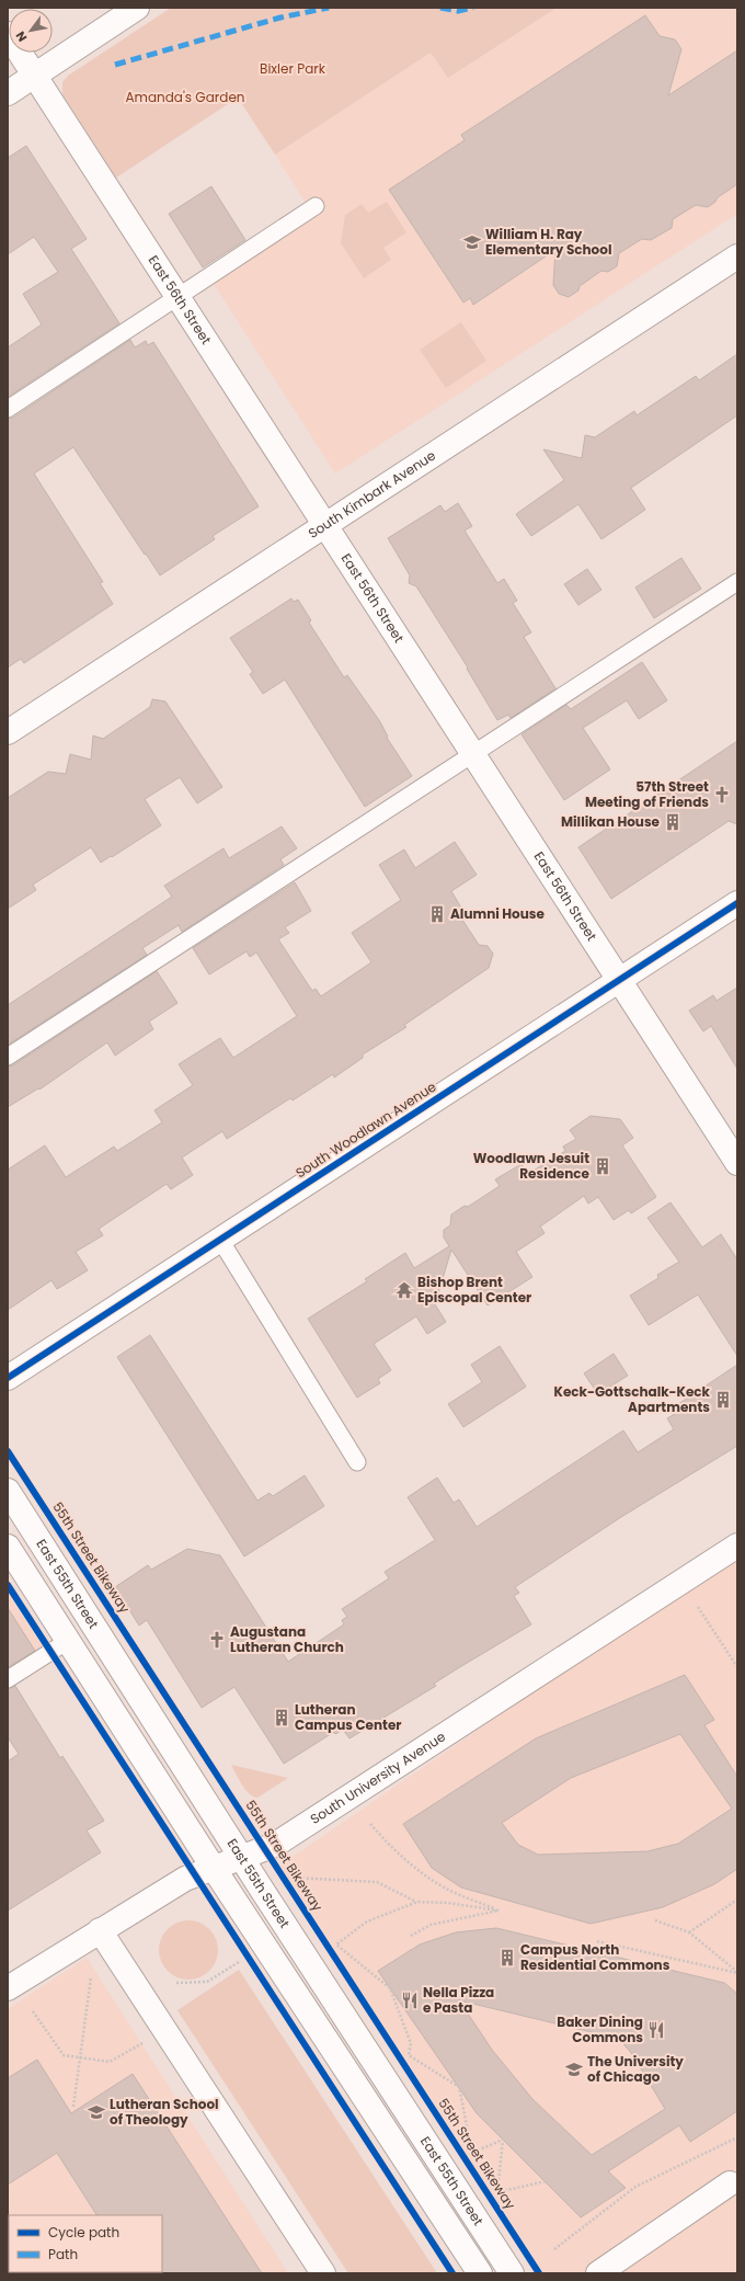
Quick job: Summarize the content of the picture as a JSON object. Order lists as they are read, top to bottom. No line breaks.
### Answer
{"streets":{"street":["East 56th Street","South Kimbark Avenue","South Woodlawn Avenue","East 55th Street","South University Avenue"],"cycle path":["55th Street Bikeway"]},"crossings":[["East 56th Street","South Kimbark Avenue"],["East 56th Street","South Woodlawn Avenue"],["East 55th Street","South University Avenue"]],"parks":["Bixler Park","Amanda's Garden"],"places":{"school or university":["William H. Ray Elementary School","The University of Chicago","Lutheran School of Theology"],"church":["57th Street Meeting of Friends","Augustana Lutheran Church"],"building":["Millikan House","Alumni House","Woodlawn Jesuit Residence","Keck-Gottschalk-Keck Apartments","Lutheran Campus Center","Campus North Residential Commons"],"temple":["Bishop Brent Episcopal Center"],"restaurant":["Nella Pizza e Pasta","Baker Dining Commons"]},"legend":["Cycle path","Path"],"north":"bottom left"}
